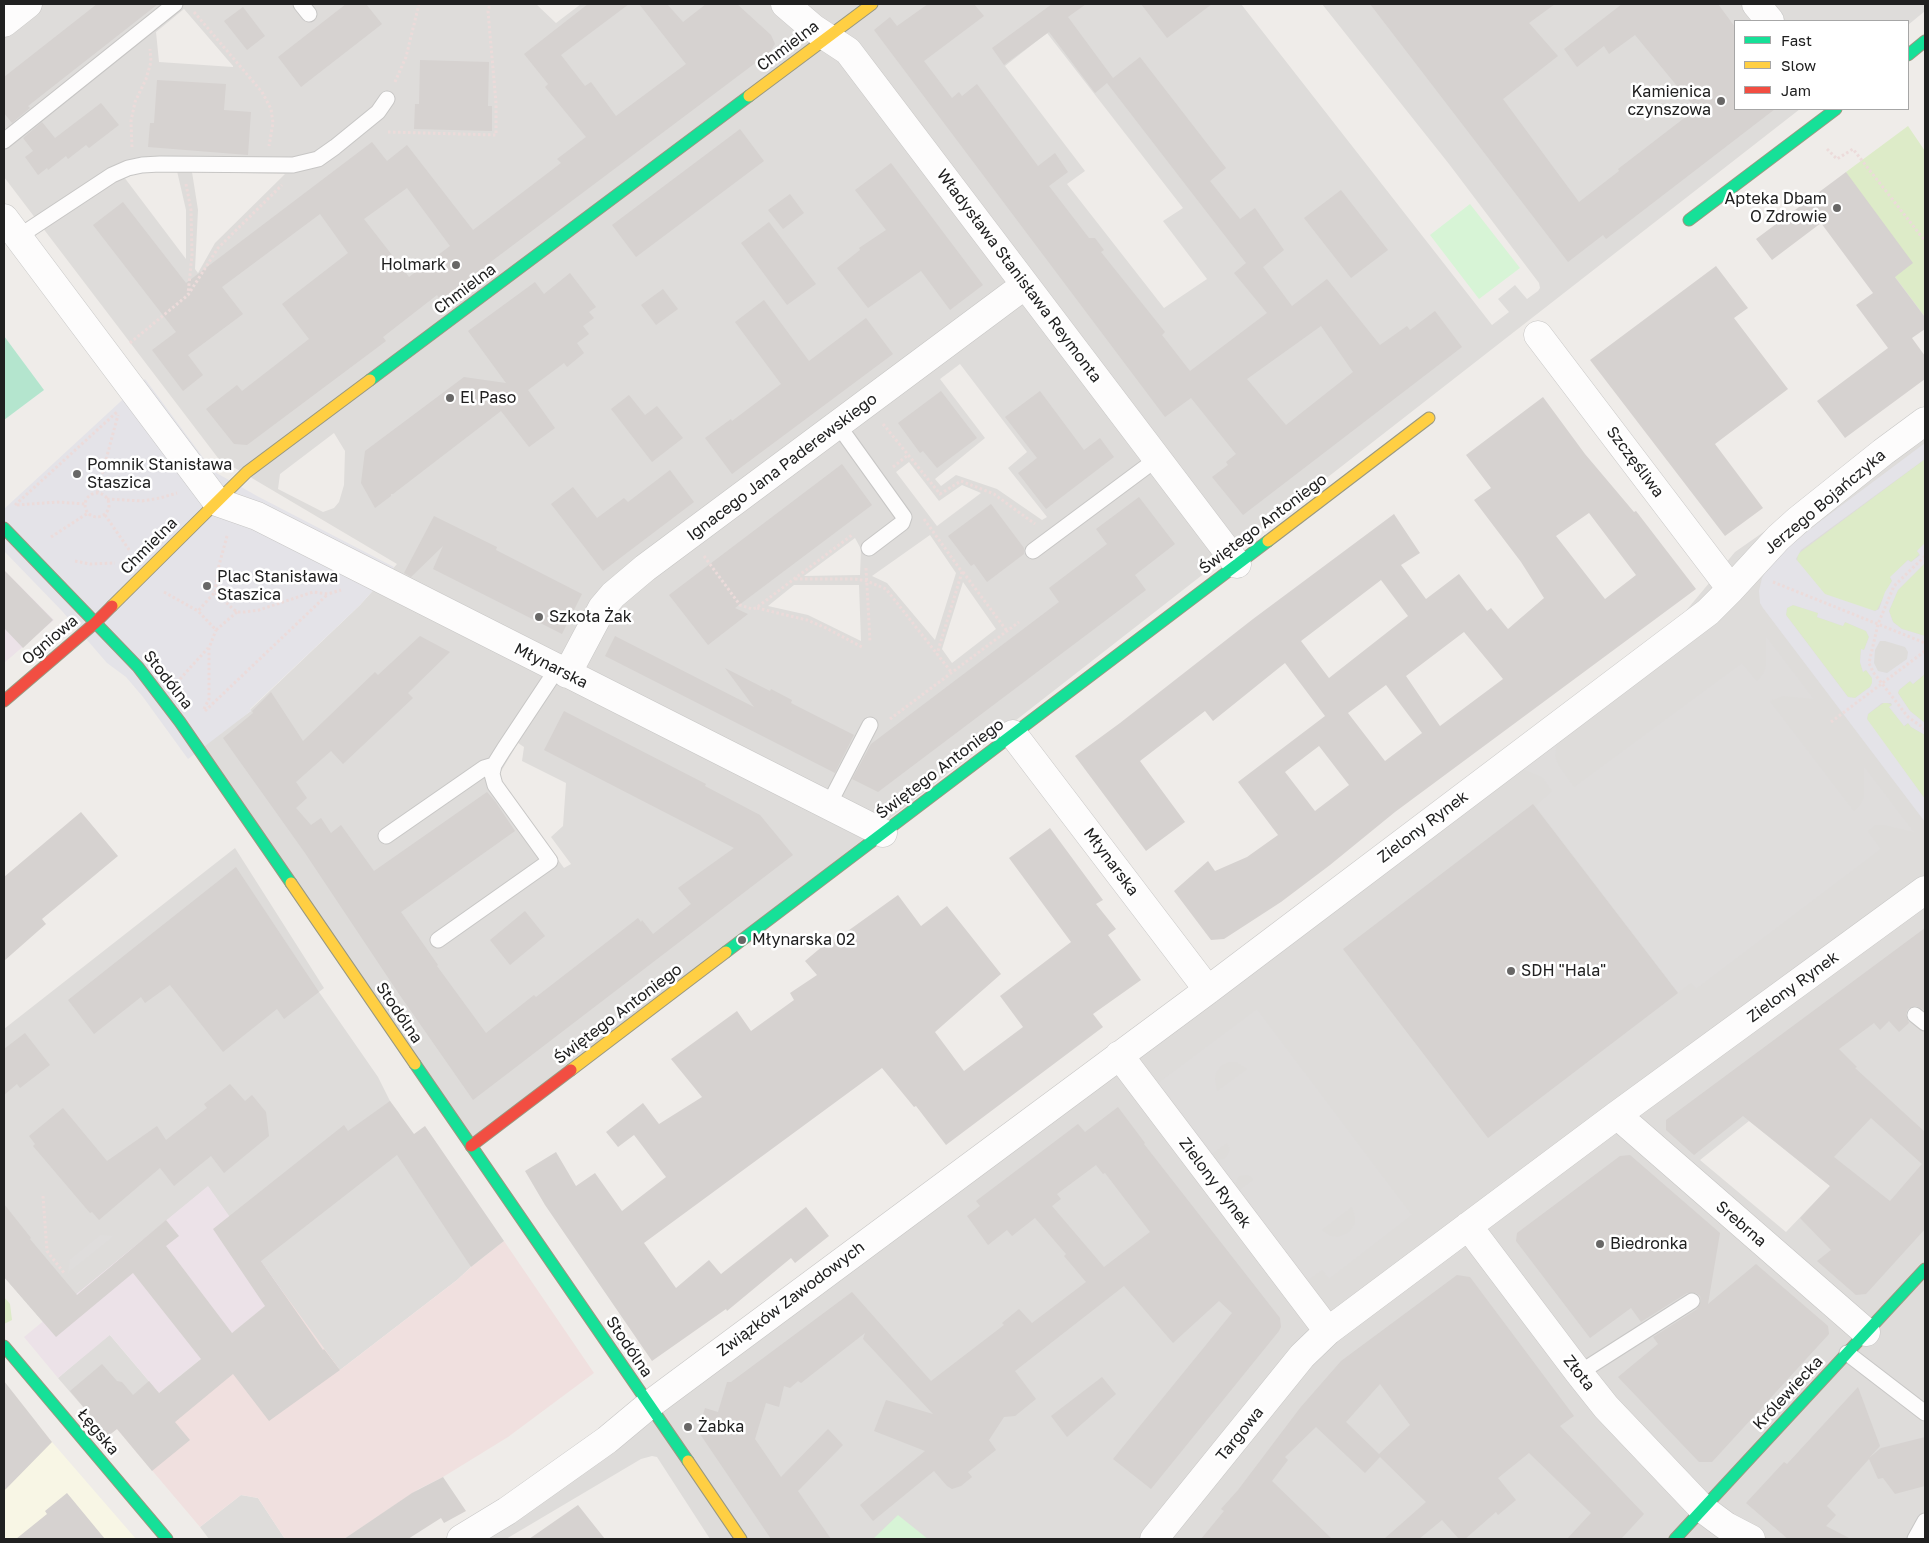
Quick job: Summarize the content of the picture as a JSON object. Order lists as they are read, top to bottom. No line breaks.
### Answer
{"streets":{"street":["Chmielna","Władysława Stanisława Reymonta","Szczęśliwa","Ignacego Jana Paderewskiego","Jerzego Bojańczyka","Świętego Antoniego","Ogniowa","Młynarska","Stodólna","Zielony Rynek","Srebrna","Związków Zawodowych","Złota","Królewiecka","Łęgska","Targowa"]},"crossings":[["Chmielna","Władysława Stanisława Reymonta"],["Chmielna","Ogniowa"],["Chmielna","Młynarska"],["Chmielna","Stodólna"],["Władysława Stanisława Reymonta","Ignacego Jana Paderewskiego"],["Władysława Stanisława Reymonta","Świętego Antoniego"],["Szczęśliwa","Jerzego Bojańczyka"],["Szczęśliwa","Zielony Rynek"],["Ignacego Jana Paderewskiego","Młynarska"],["Jerzego Bojańczyka","Zielony Rynek"],["Świętego Antoniego","Młynarska"],["Świętego Antoniego","Stodólna"],["Ogniowa","Stodólna"],["Młynarska","Zielony Rynek"],["Stodólna","Związków Zawodowych"],["Zielony Rynek","Srebrna"],["Zielony Rynek","Związków Zawodowych"],["Zielony Rynek","Złota"],["Zielony Rynek","Targowa"],["Srebrna","Królewiecka"],["Złota","Królewiecka"]],"places":["Kamienica czynszowa","Apteka Dbam O Zdrowie","Holmark","El Paso","Pomnik Stanisława Staszica","Plac Stanisława Staszica","Szkoła Żak","Młynarska 02","SDH \"Hala\"","Biedronka","Żabka"],"legend":["Fast","Slow","Jam"]}
